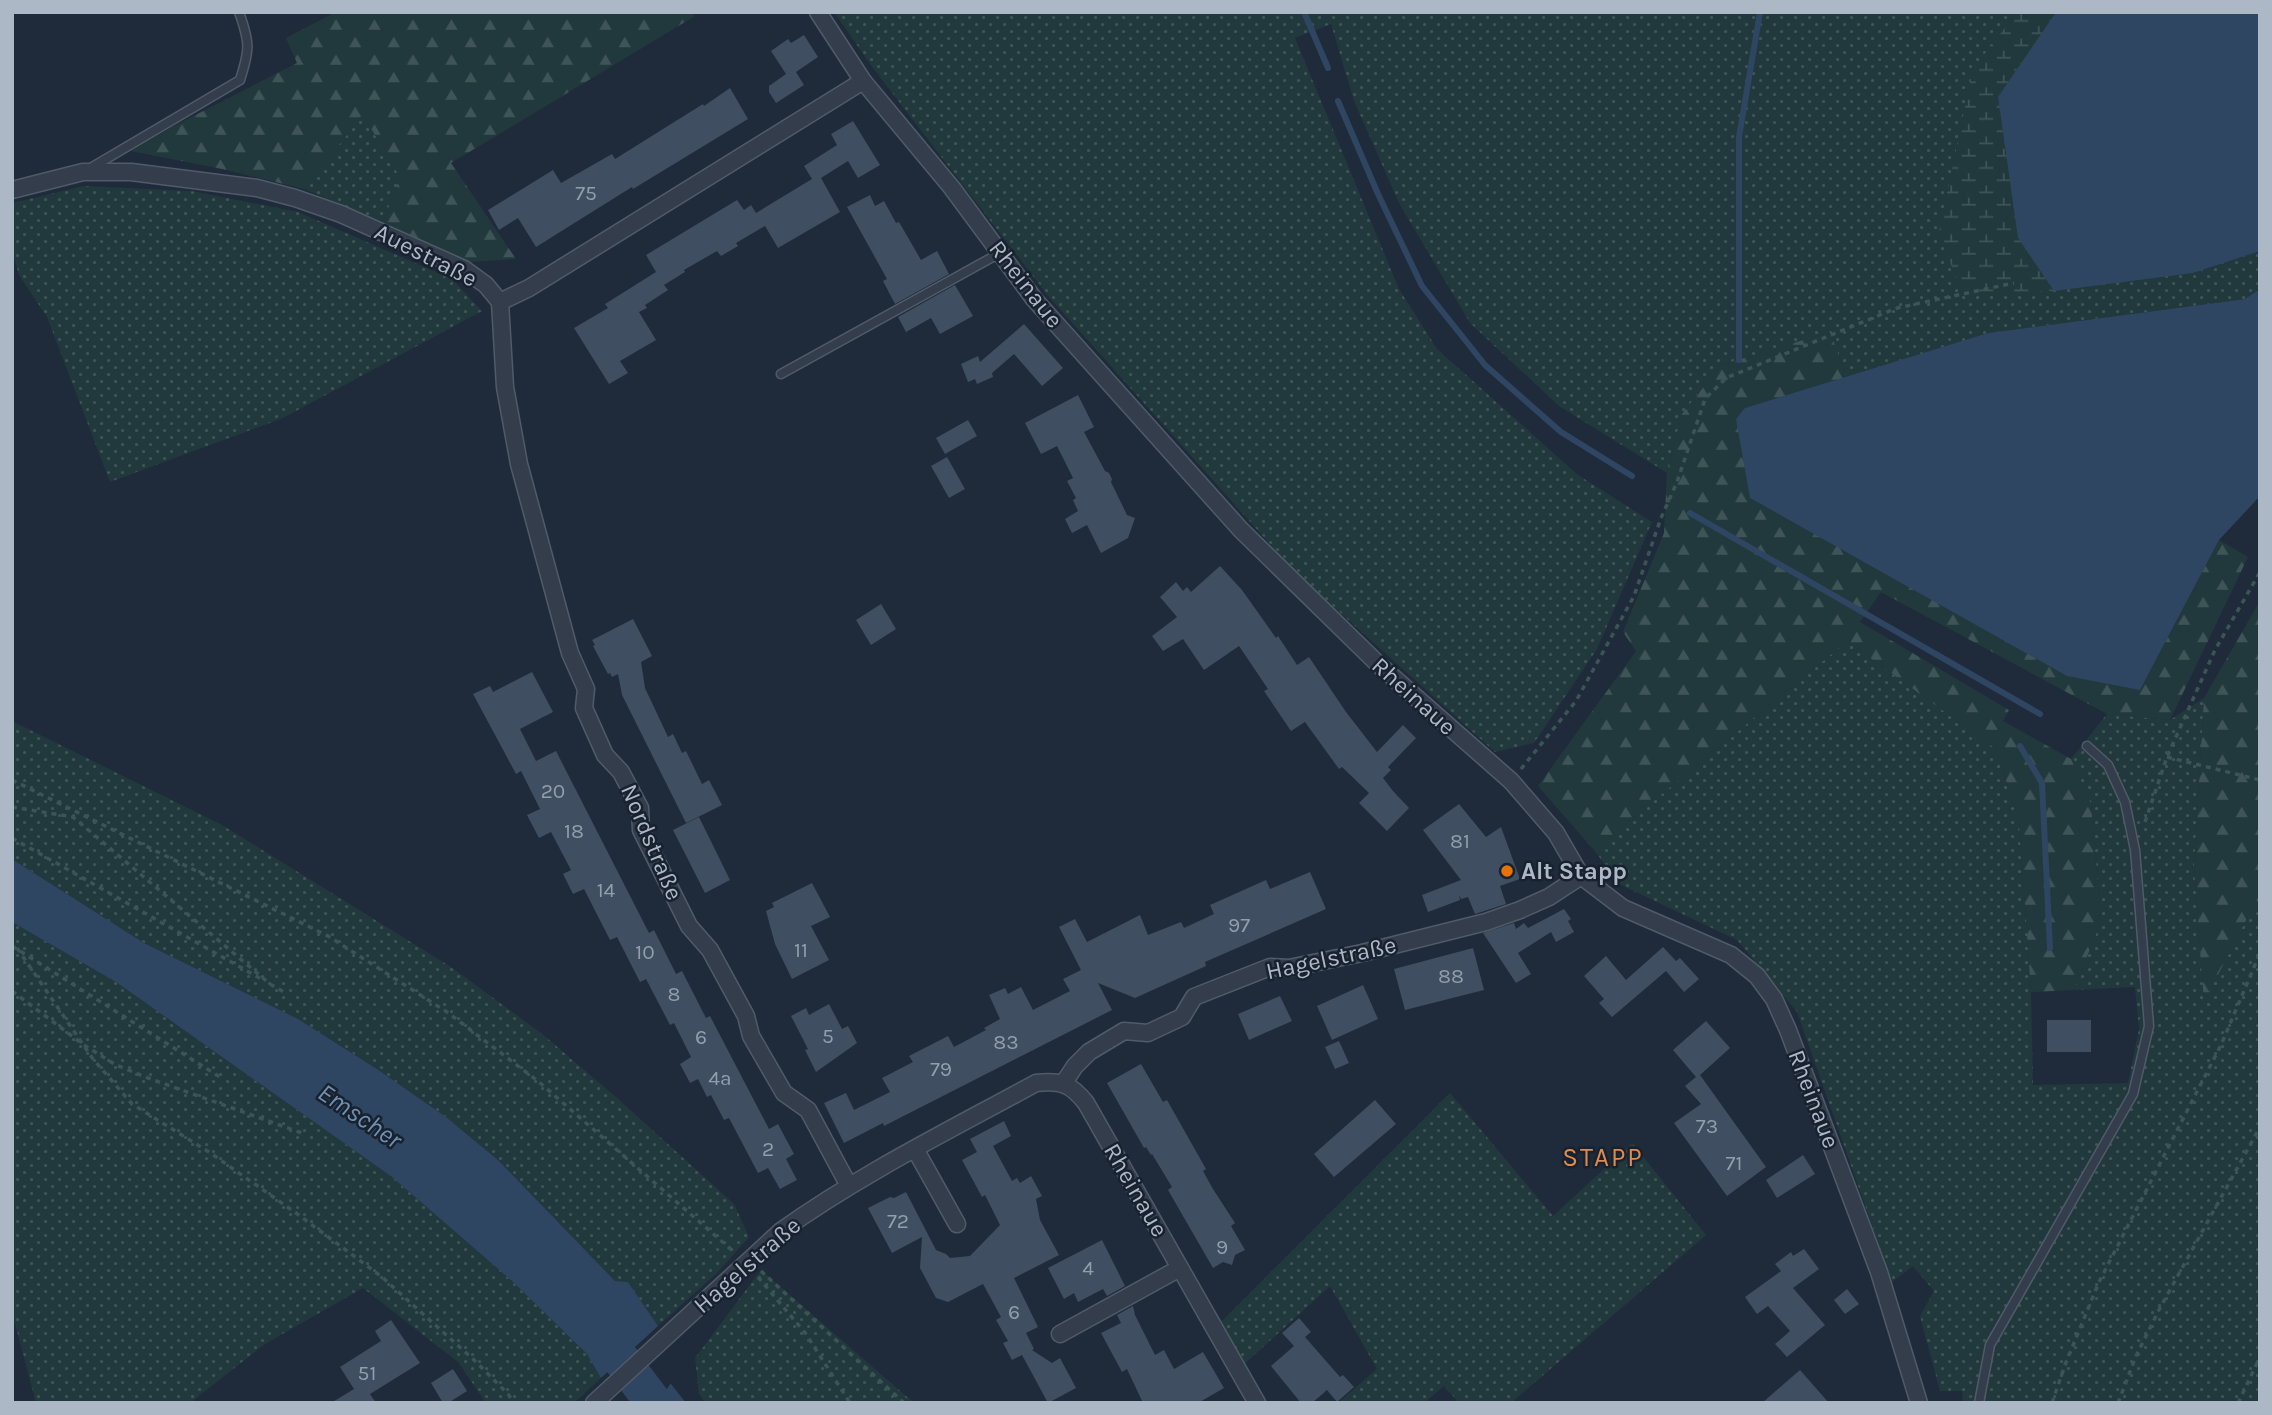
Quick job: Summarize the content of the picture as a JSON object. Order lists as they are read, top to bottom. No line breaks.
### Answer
{"streets":{"street":["Auestraße","Rheinaue","Nordstraße","Hagelstraße"]},"crossings":[["Auestraße","Rheinaue"],["Auestraße","Nordstraße"],["Rheinaue","Hagelstraße"],["Nordstraße","Hagelstraße"]],"districts":["STAPP"],"water":["Emscher"],"places":["Alt Stapp"],"house_numbers":["75","20","18","81","14","97","11","10","88","8","5","6","83","79","4a","73","2","71","72","9","4","6","51"]}
